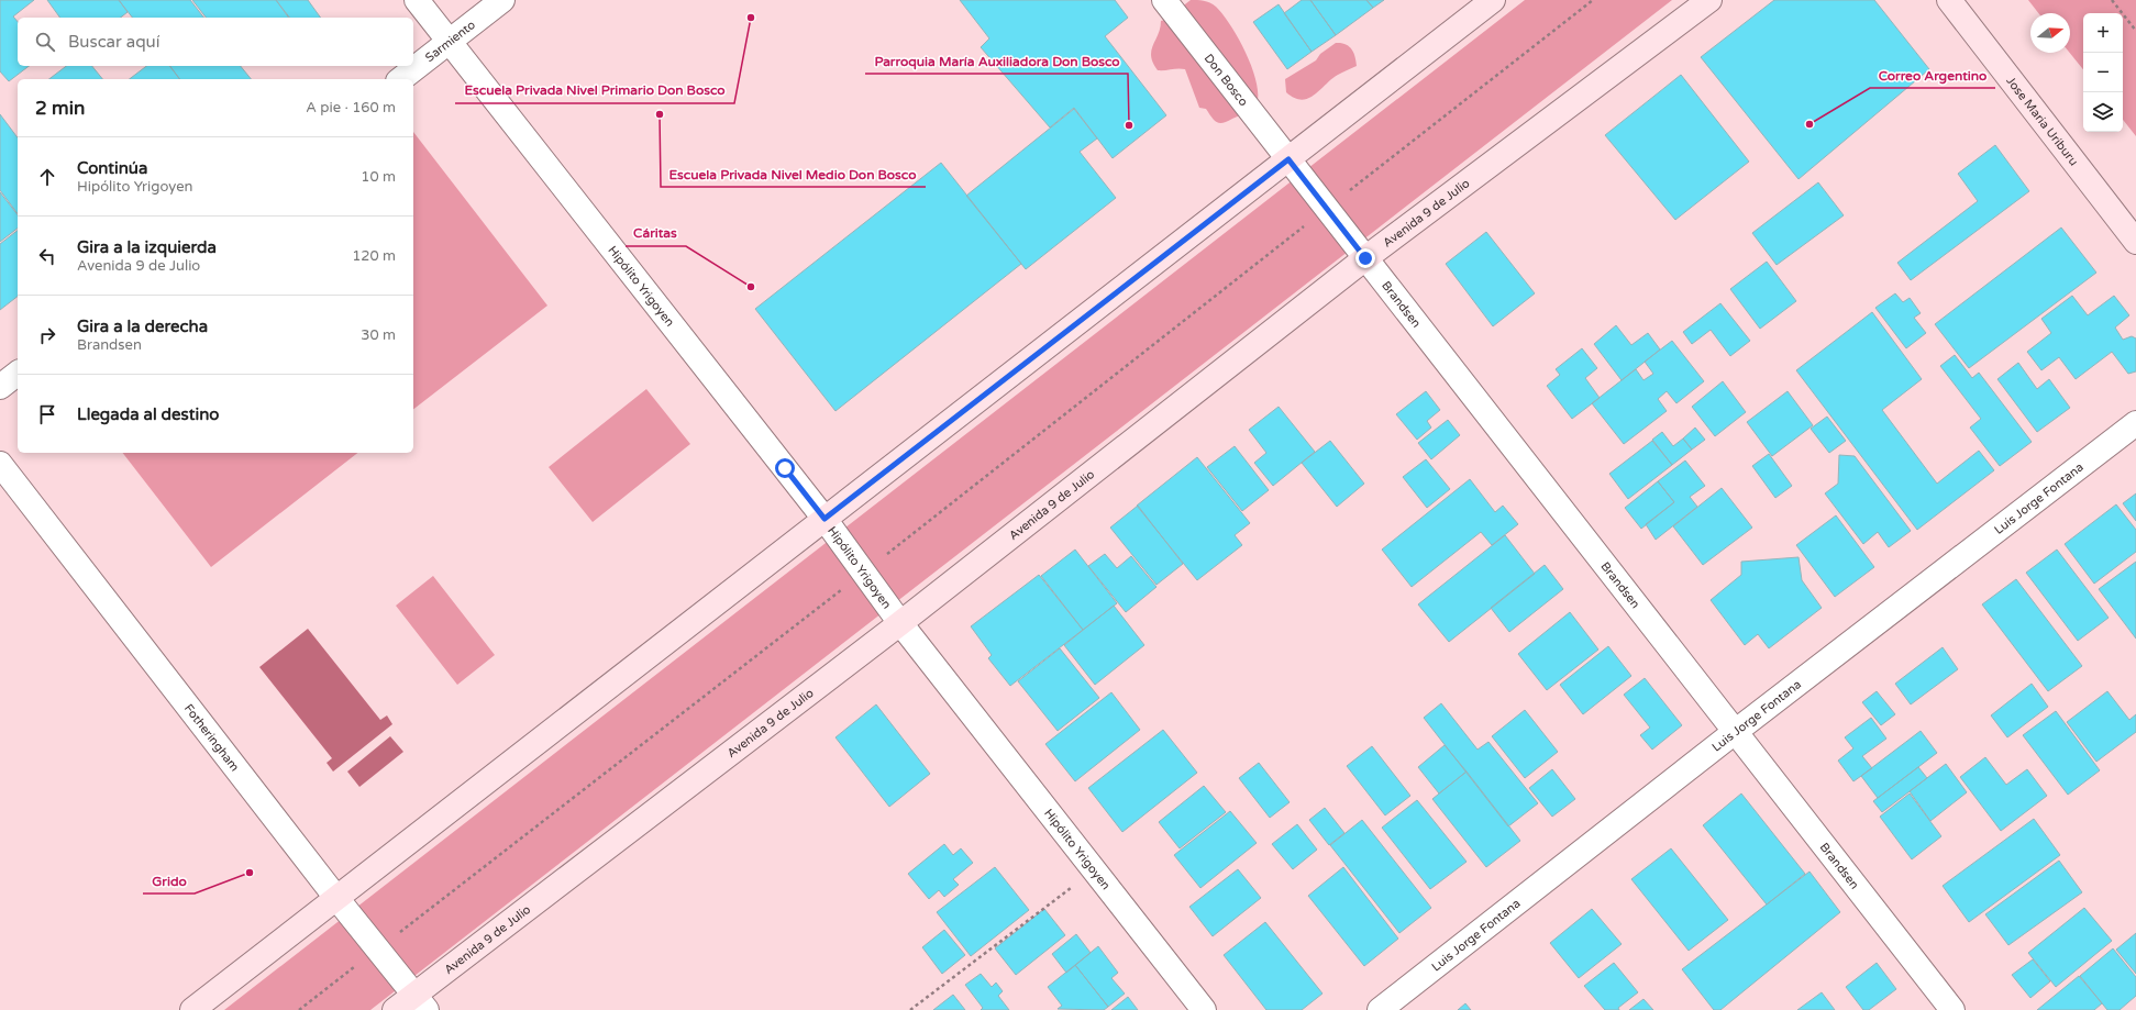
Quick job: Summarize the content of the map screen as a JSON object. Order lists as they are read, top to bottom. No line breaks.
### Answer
{"streets":{"main road":["Jose Maria Uriburu","Avenida 9 de Julio"],"street":["Sarmiento","Don Bosco","Hipólito Yrigoyen","Brandsen","Luis Jorge Fontana","Fotheringham"]},"crossings":[["Sarmiento","Hipólito Yrigoyen"],["Don Bosco","Brandsen"],["Avenida 9 de Julio","Hipólito Yrigoyen"],["Avenida 9 de Julio","Brandsen"],["Avenida 9 de Julio","Fotheringham"],["Brandsen","Luis Jorge Fontana"]],"places":["Escuela Privada Nivel Primario Don Bosco","Escuela Privada Nivel Medio Don Bosco","Correo Argentino","Parroquia María Auxiliadora Don Bosco","Cáritas","Grido"],"north":"right","page":{"map_buttons":["+","−"],"search":"Buscar aquí","heading":["2 min","A pie · 160 m"],"list":[["Continúa","Hipólito Yrigoyen","10 m"],["Gira a la izquierda","Avenida 9 de Julio","120 m"],["Gira a la derecha","Brandsen","30 m"],"Llegada al destino"]}}
